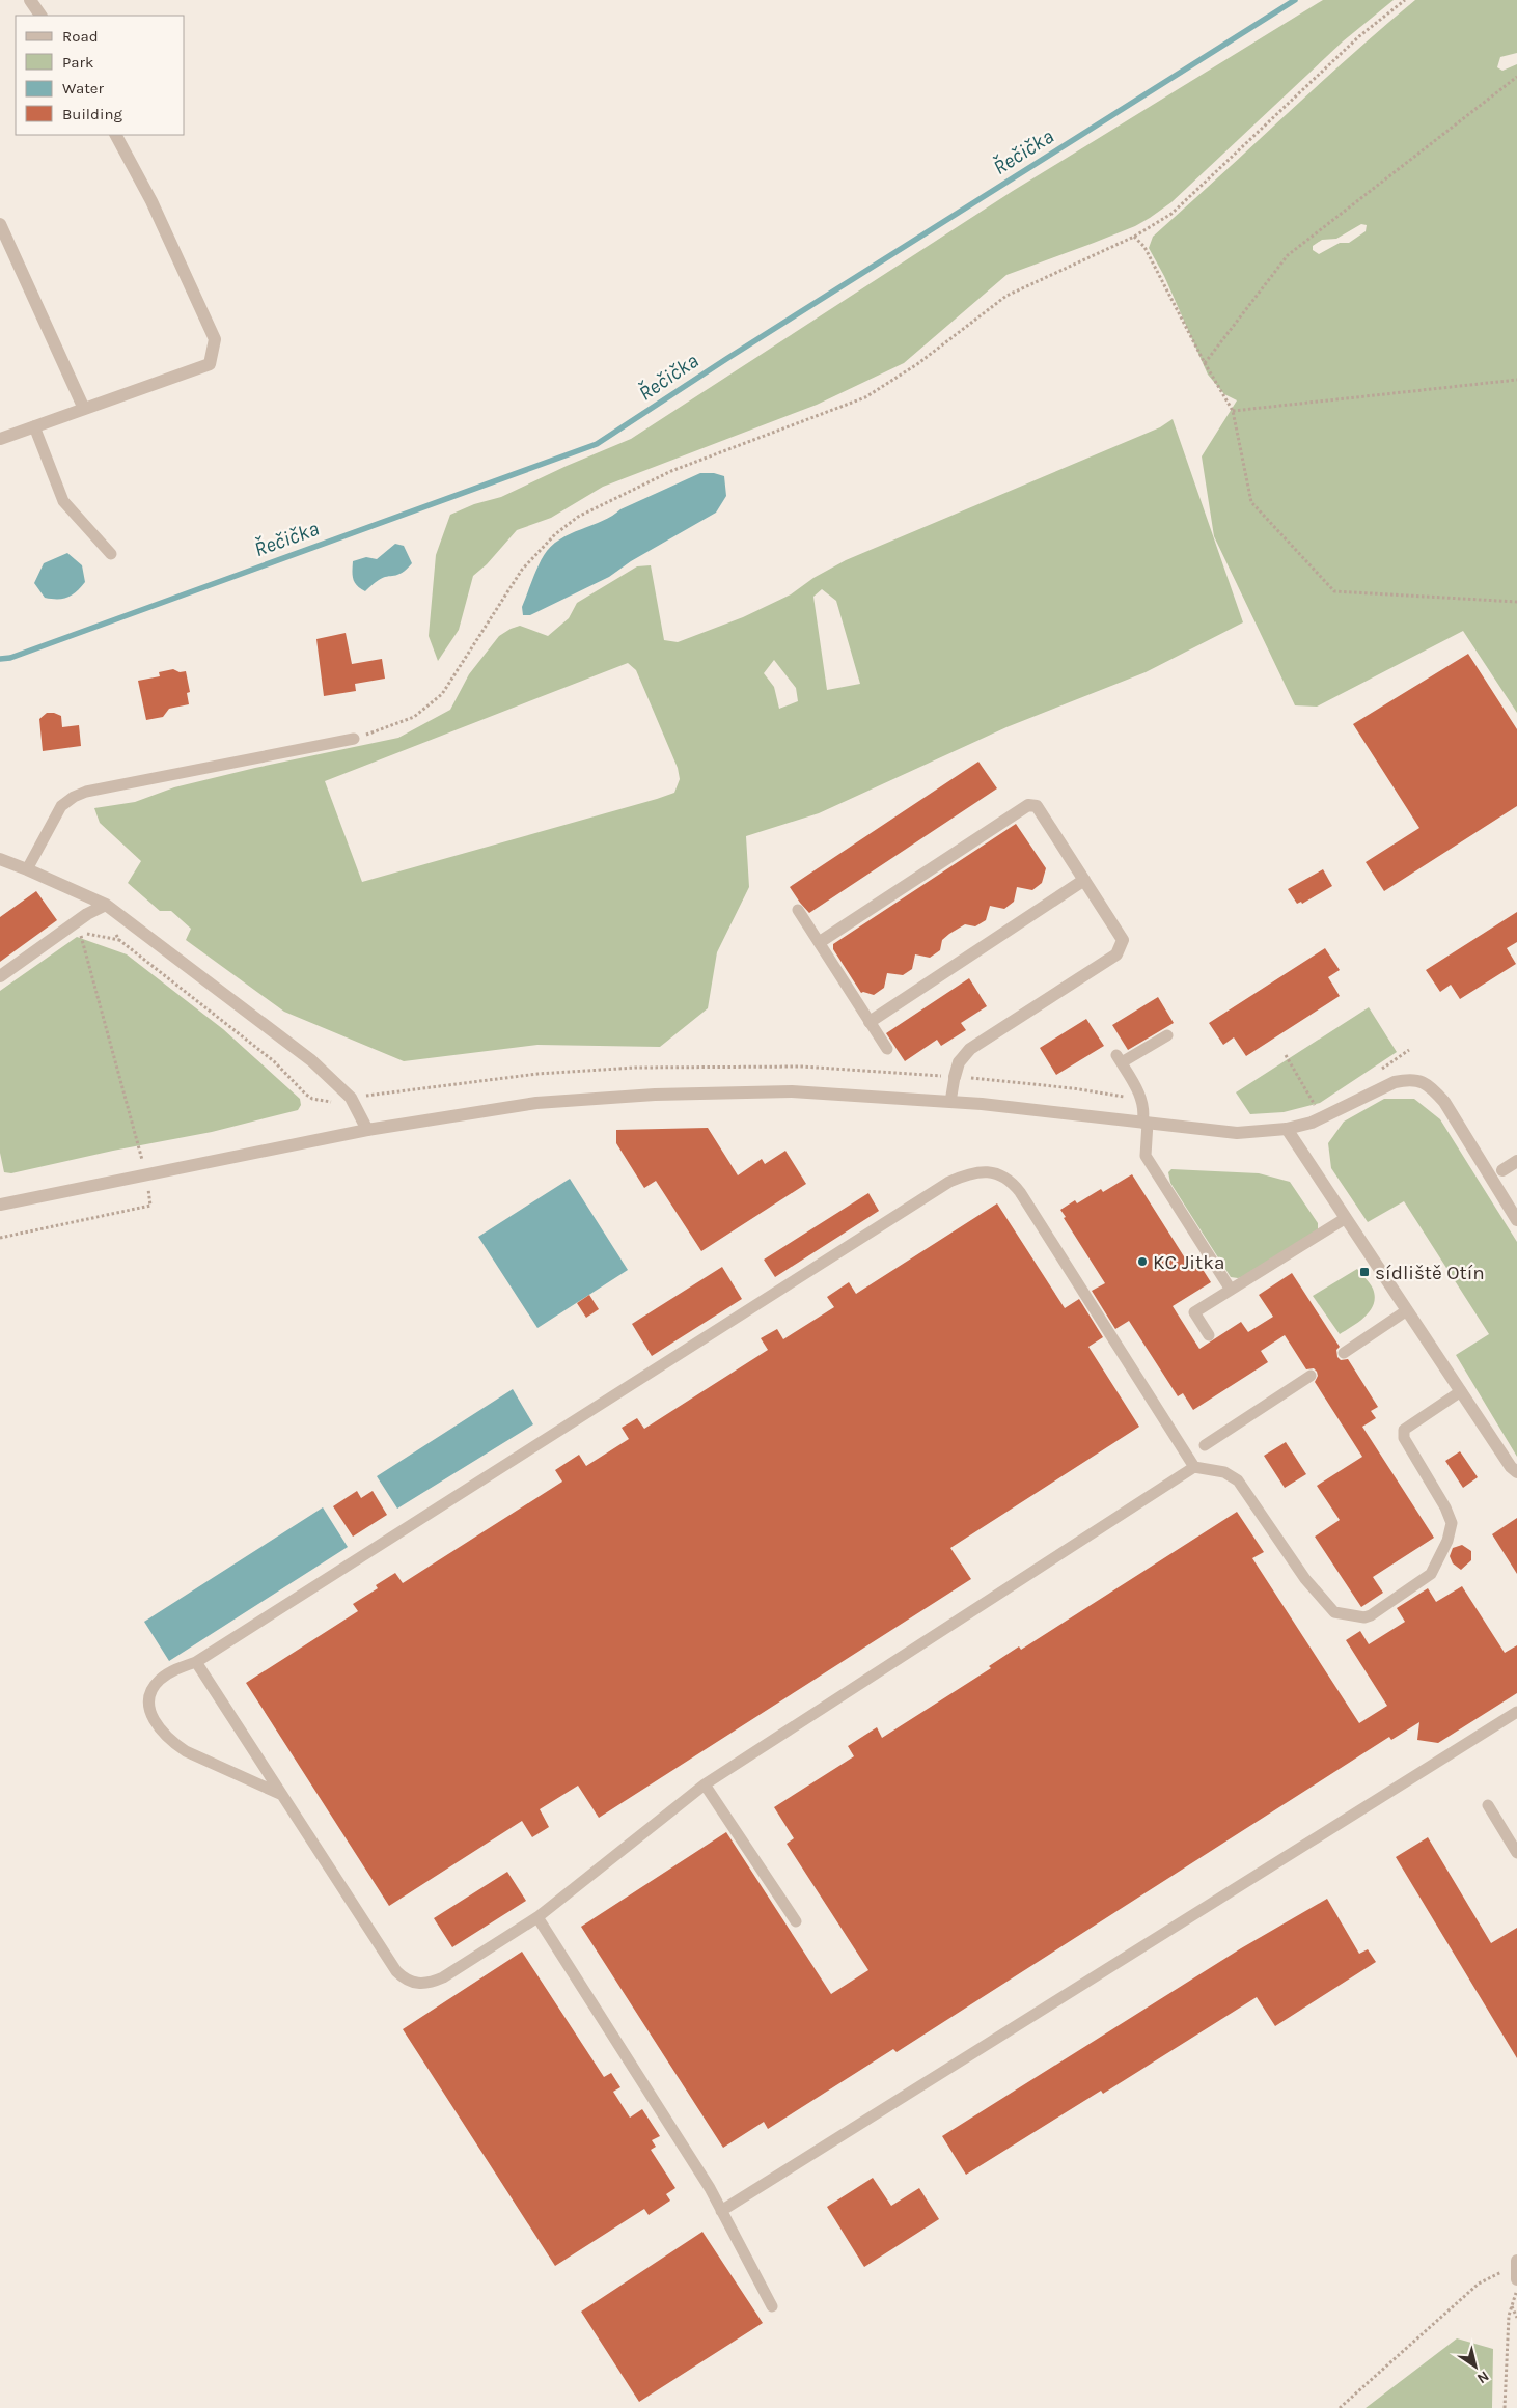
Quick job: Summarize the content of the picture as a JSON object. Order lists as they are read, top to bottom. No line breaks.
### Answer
{"water":["Řečička"],"places":{"other":["KC Jitka"],"transit":["sídliště Otín"]},"legend":["Road","Park","Water","Building"],"north":"bottom right"}
